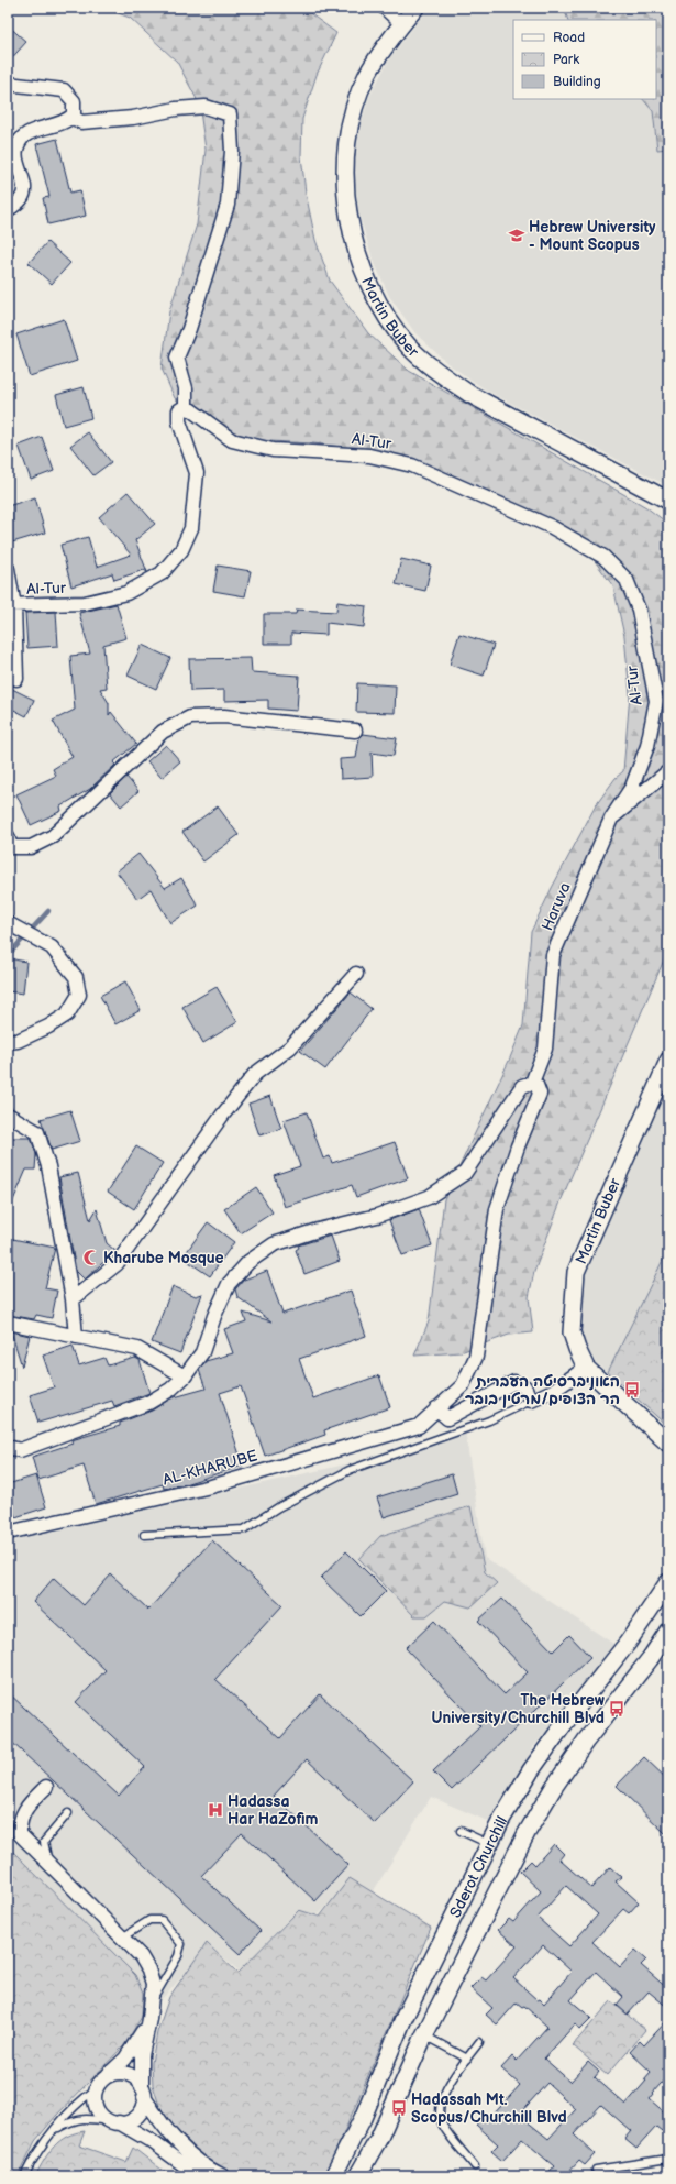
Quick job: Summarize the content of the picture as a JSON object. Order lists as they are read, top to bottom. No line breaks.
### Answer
{"streets":{"street":["Martin Buber","Al-Tur","Haruva","AL-KHARUBE","Sderot Churchill"]},"crossings":[["Al-Tur","Haruva"]],"places":{"school or university":["Hebrew University - Mount Scopus"],"mosque":["Kharube Mosque"],"bus stop":["האוניברסיטה העברית הר הצופים/מרטין בובר","The Hebrew University/Churchill Blvd","Hadassah Mt. Scopus/Churchill Blvd"],"hospital":["Hadassa Har HaZofim"]},"legend":["Road","Park","Building"]}
